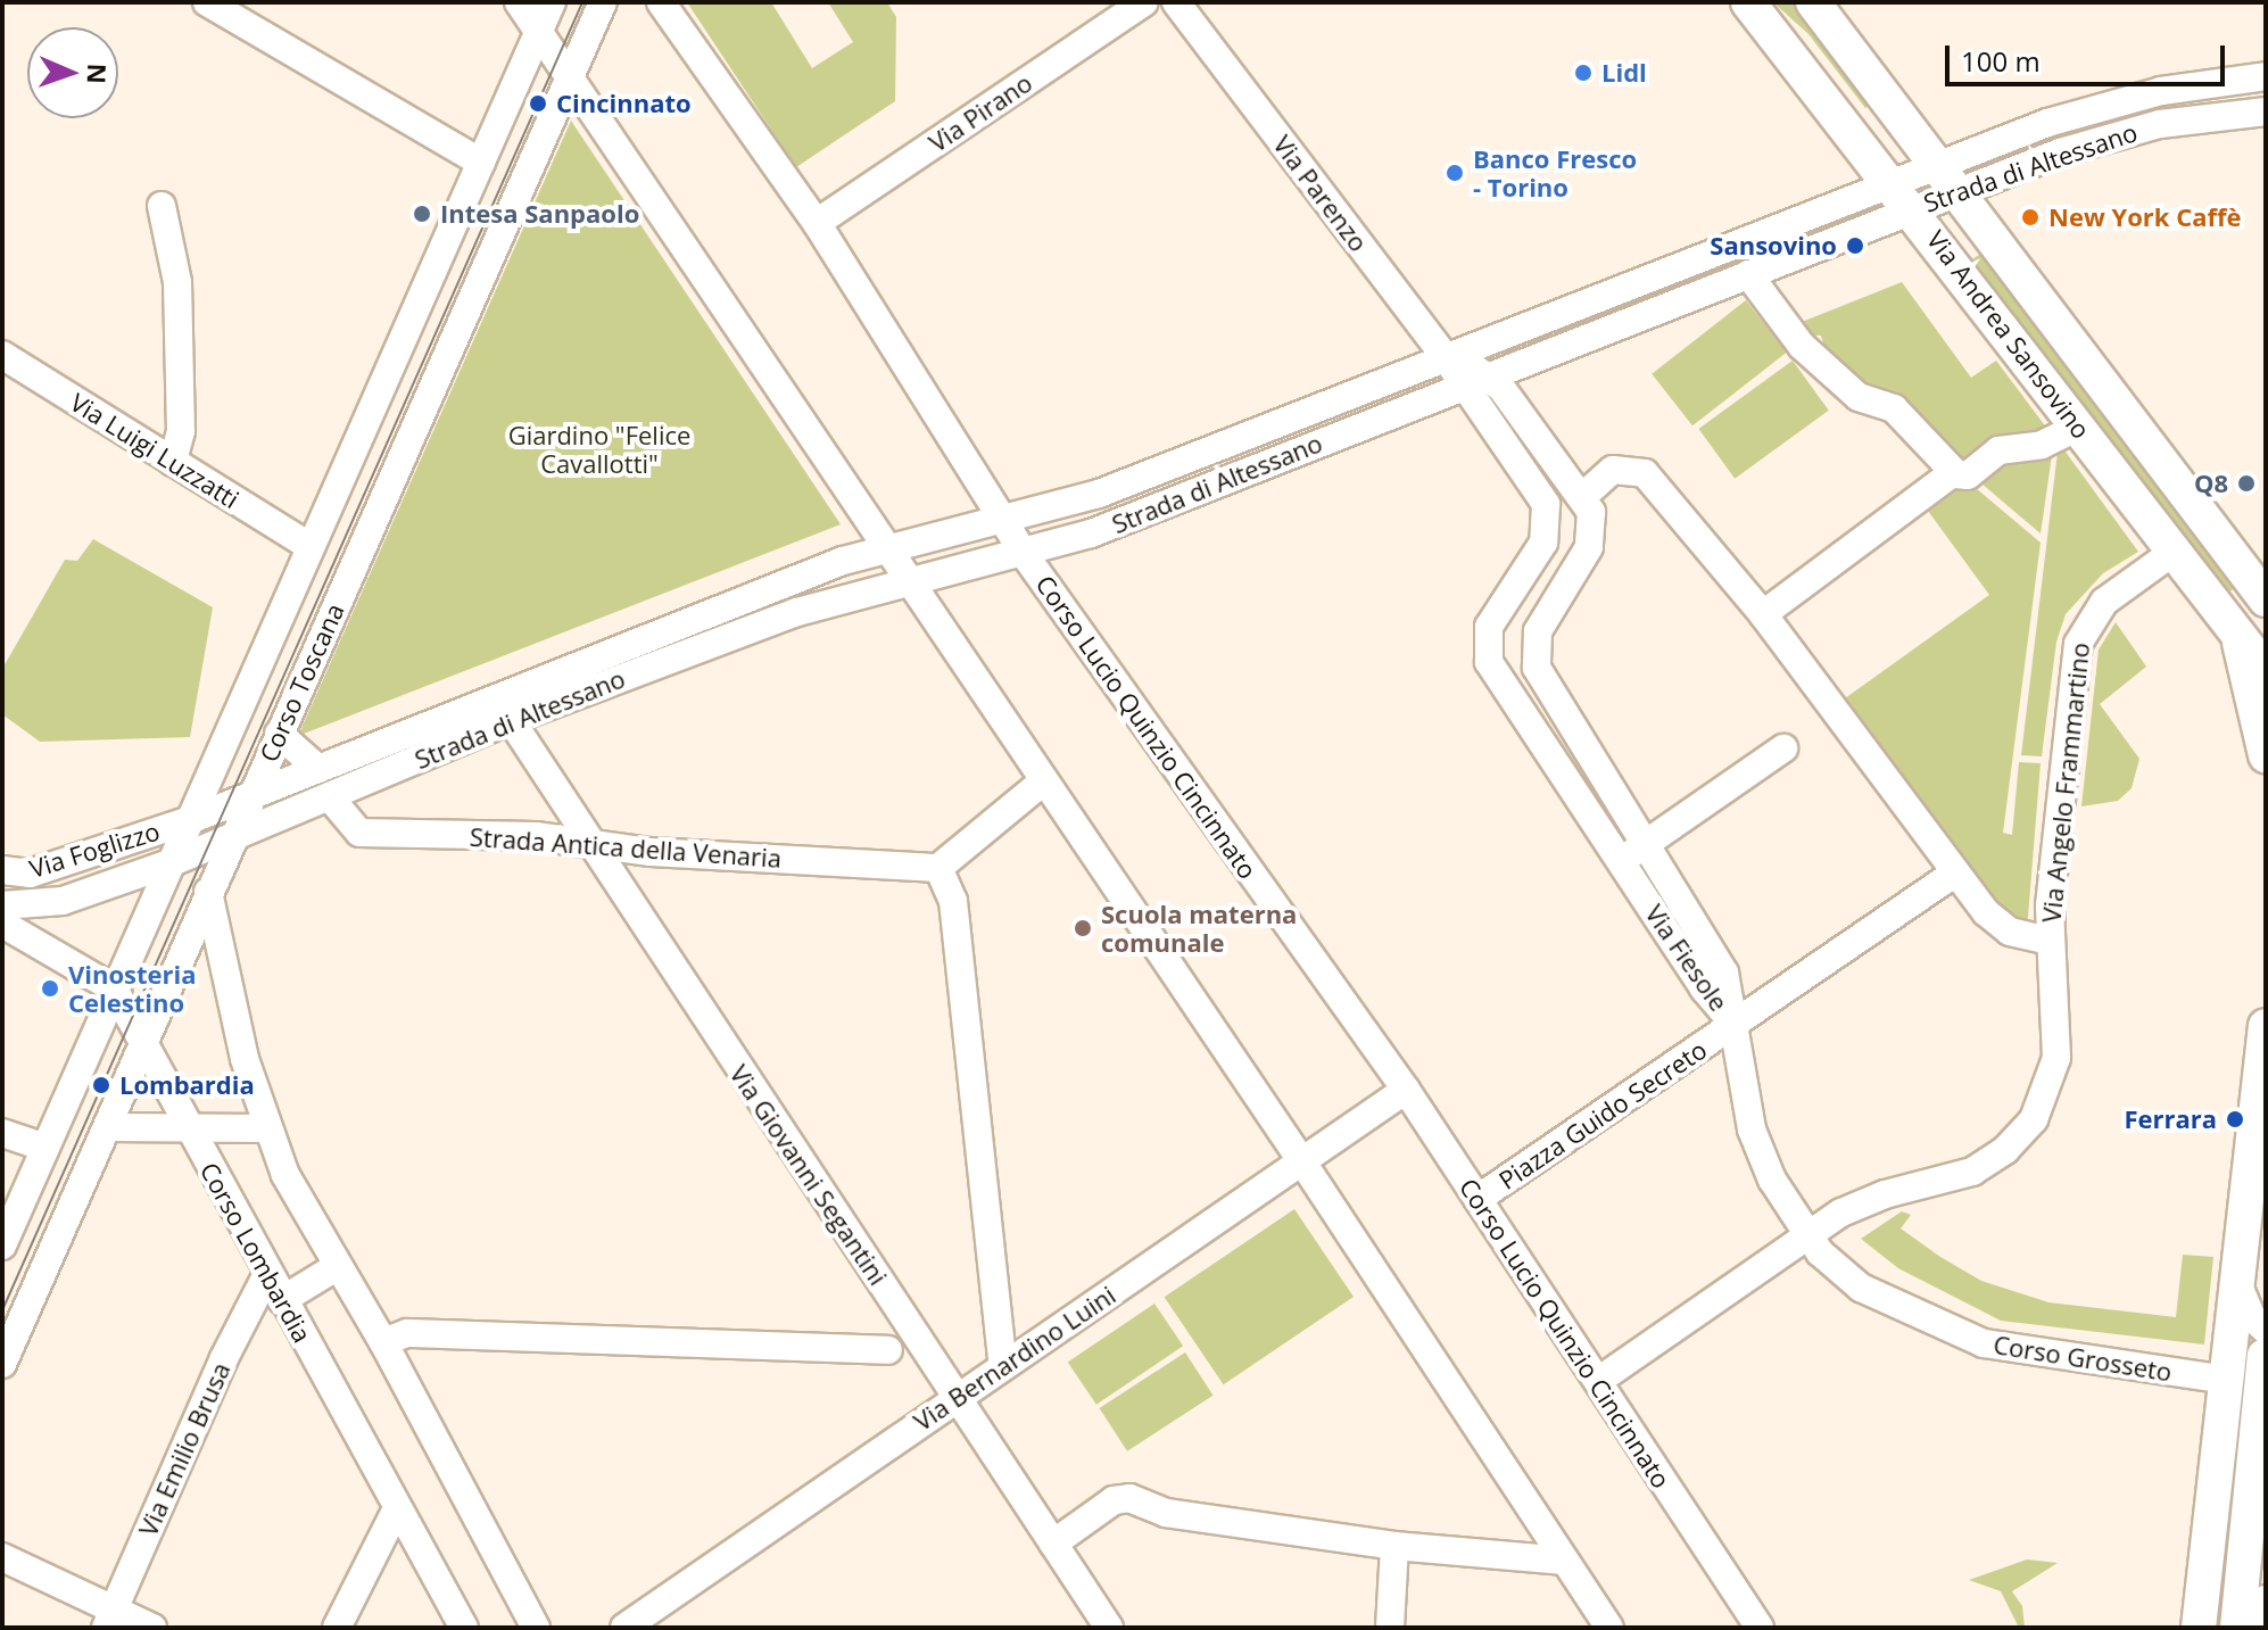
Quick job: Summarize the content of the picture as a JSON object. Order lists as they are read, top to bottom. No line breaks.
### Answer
{"streets":{"main road":["Via Andrea Sansovino"],"street":["Via Pirano","Strada di Altessano","Via Parenzo","Via Luigi Luzzatti","Corso Toscana","Corso Lucio Quinzio Cincinnato","Via Angelo Frammartino","Strada Antica della Venaria","Via Foglizzo","Via Fiesole","Piazza Guido Secreto","Via Giovanni Segantini","Corso Lombardia","Via Bernardino Luini","Corso Grosseto","Via Emilio Brusa"]},"crossings":[["Via Pirano","Corso Lucio Quinzio Cincinnato"],["Strada di Altessano","Via Parenzo"],["Strada di Altessano","Via Andrea Sansovino"],["Strada di Altessano","Corso Toscana"],["Strada di Altessano","Corso Lucio Quinzio Cincinnato"],["Strada di Altessano","Strada Antica della Venaria"],["Strada di Altessano","Via Foglizzo"],["Strada di Altessano","Via Fiesole"],["Strada di Altessano","Via Giovanni Segantini"],["Via Parenzo","Via Fiesole"],["Via Andrea Sansovino","Via Angelo Frammartino"],["Via Luigi Luzzatti","Corso Toscana"],["Corso Toscana","Via Foglizzo"],["Corso Toscana","Corso Lombardia"],["Corso Lucio Quinzio Cincinnato","Piazza Guido Secreto"],["Corso Lucio Quinzio Cincinnato","Via Bernardino Luini"],["Via Angelo Frammartino","Piazza Guido Secreto"],["Via Angelo Frammartino","Corso Grosseto"],["Strada Antica della Venaria","Via Giovanni Segantini"],["Via Fiesole","Piazza Guido Secreto"],["Piazza Guido Secreto","Corso Grosseto"],["Via Giovanni Segantini","Via Bernardino Luini"],["Corso Lombardia","Via Emilio Brusa"]],"parks":["Giardino \"Felice Cavallotti\""],"places":["Lidl","Cincinnato","Banco Fresco - Torino","Intesa Sanpaolo","New York Caffè","Sansovino","Q8","Scuola materna comunale","Vinosteria Celestino","Lombardia","Ferrara"],"scale_bar":"100 m","north":"right"}
